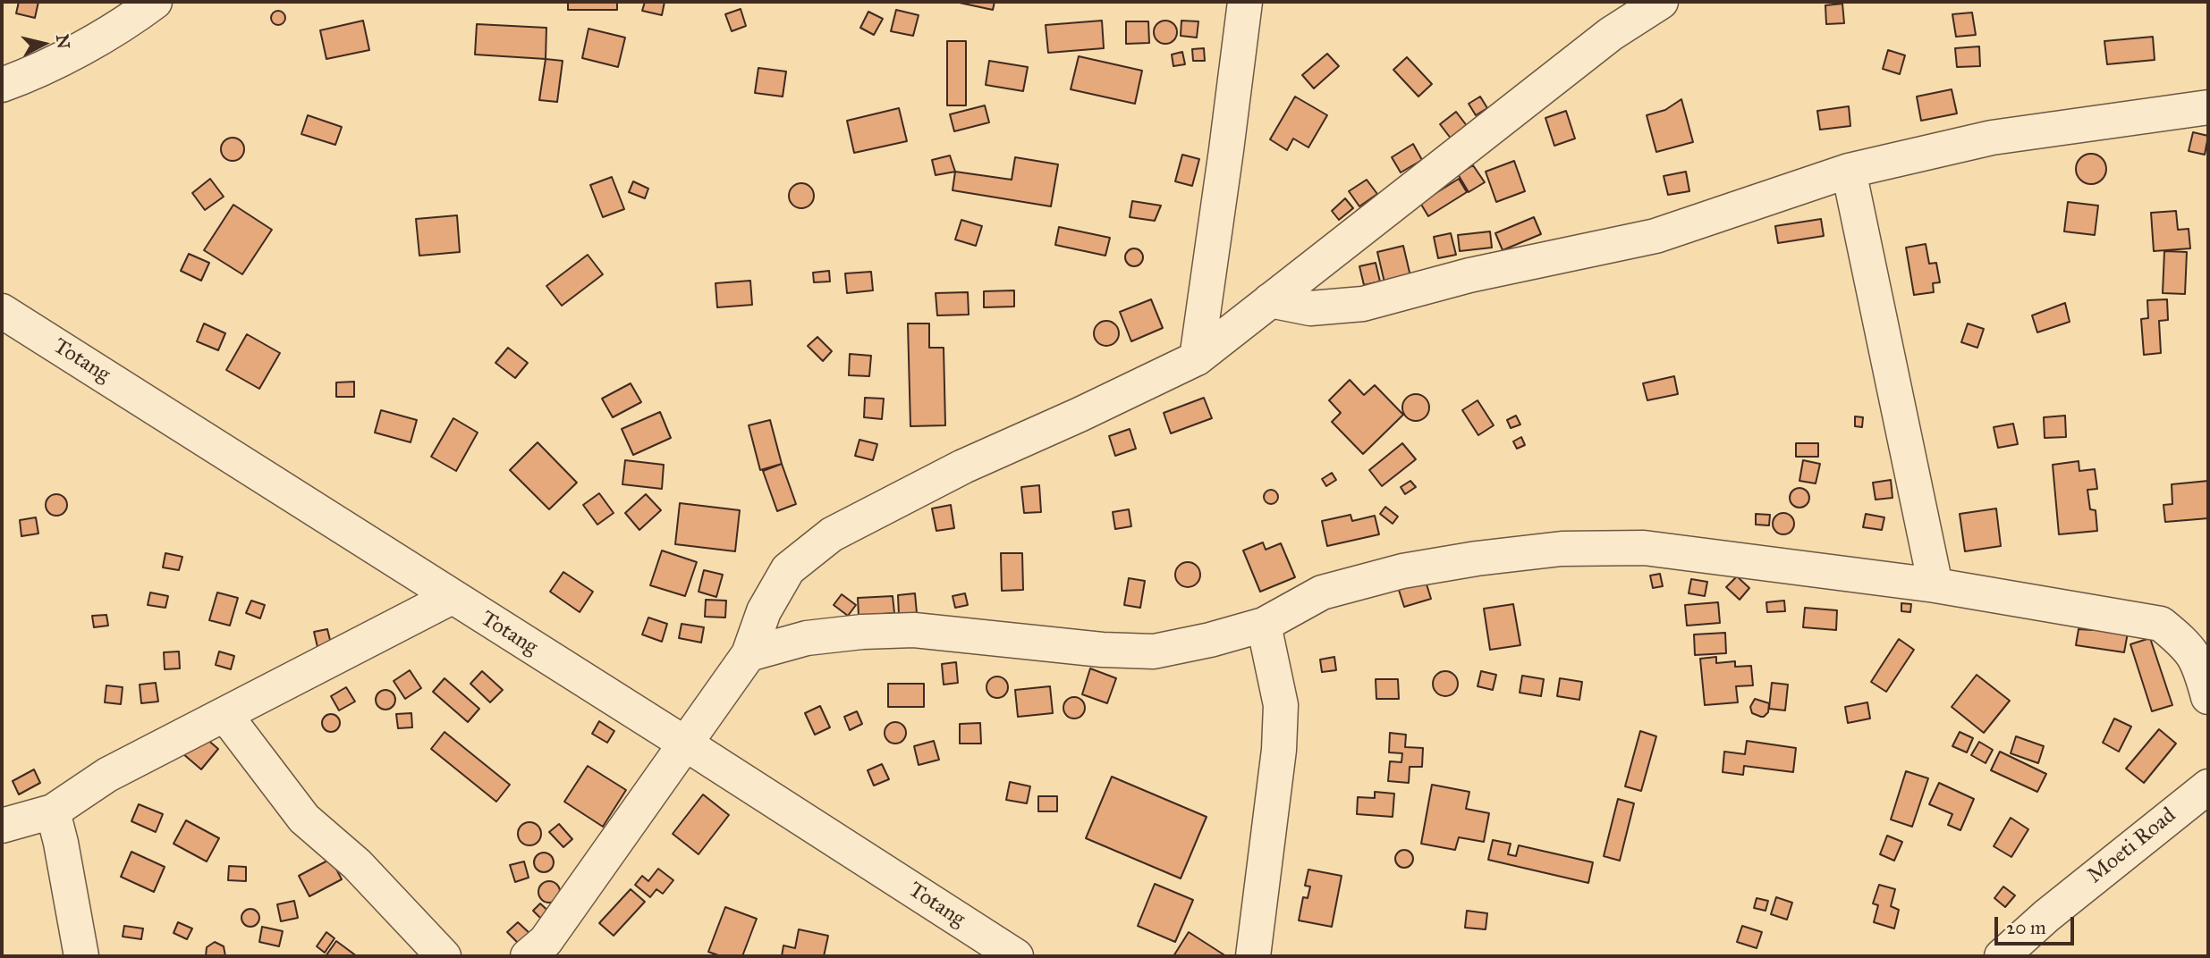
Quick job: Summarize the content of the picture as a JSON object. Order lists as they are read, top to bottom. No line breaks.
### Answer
{"streets":{"street":["Totang","Moeti Road"]},"scale_bar":"20 m","north":"right"}
